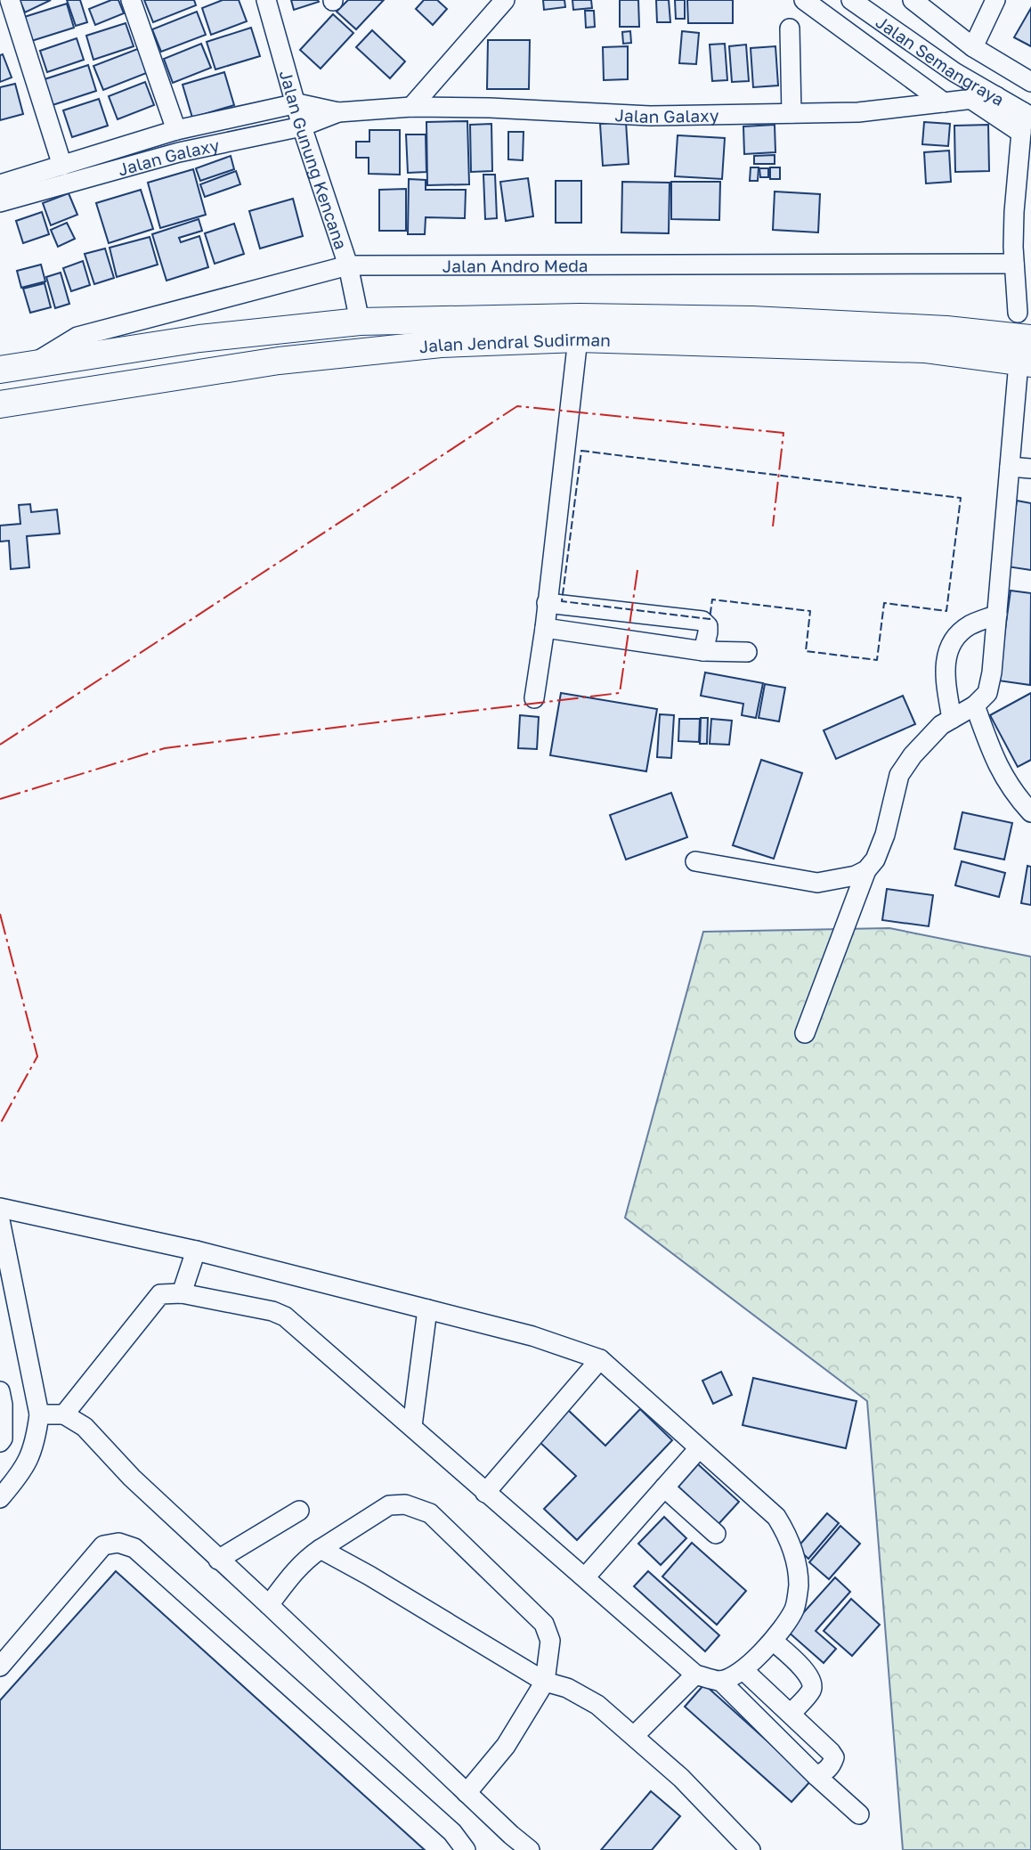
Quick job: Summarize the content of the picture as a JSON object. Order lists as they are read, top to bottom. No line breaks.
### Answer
{"streets":{"highway":["Jalan Jendral Sudirman"],"street":["Jalan Semangraya","Jalan Galaxy","Jalan Gunung Kencana","Jalan Andro Meda"]},"crossings":[["Jalan Semangraya","Jalan Galaxy"],["Jalan Galaxy","Jalan Gunung Kencana"],["Jalan Gunung Kencana","Jalan Andro Meda"]]}
